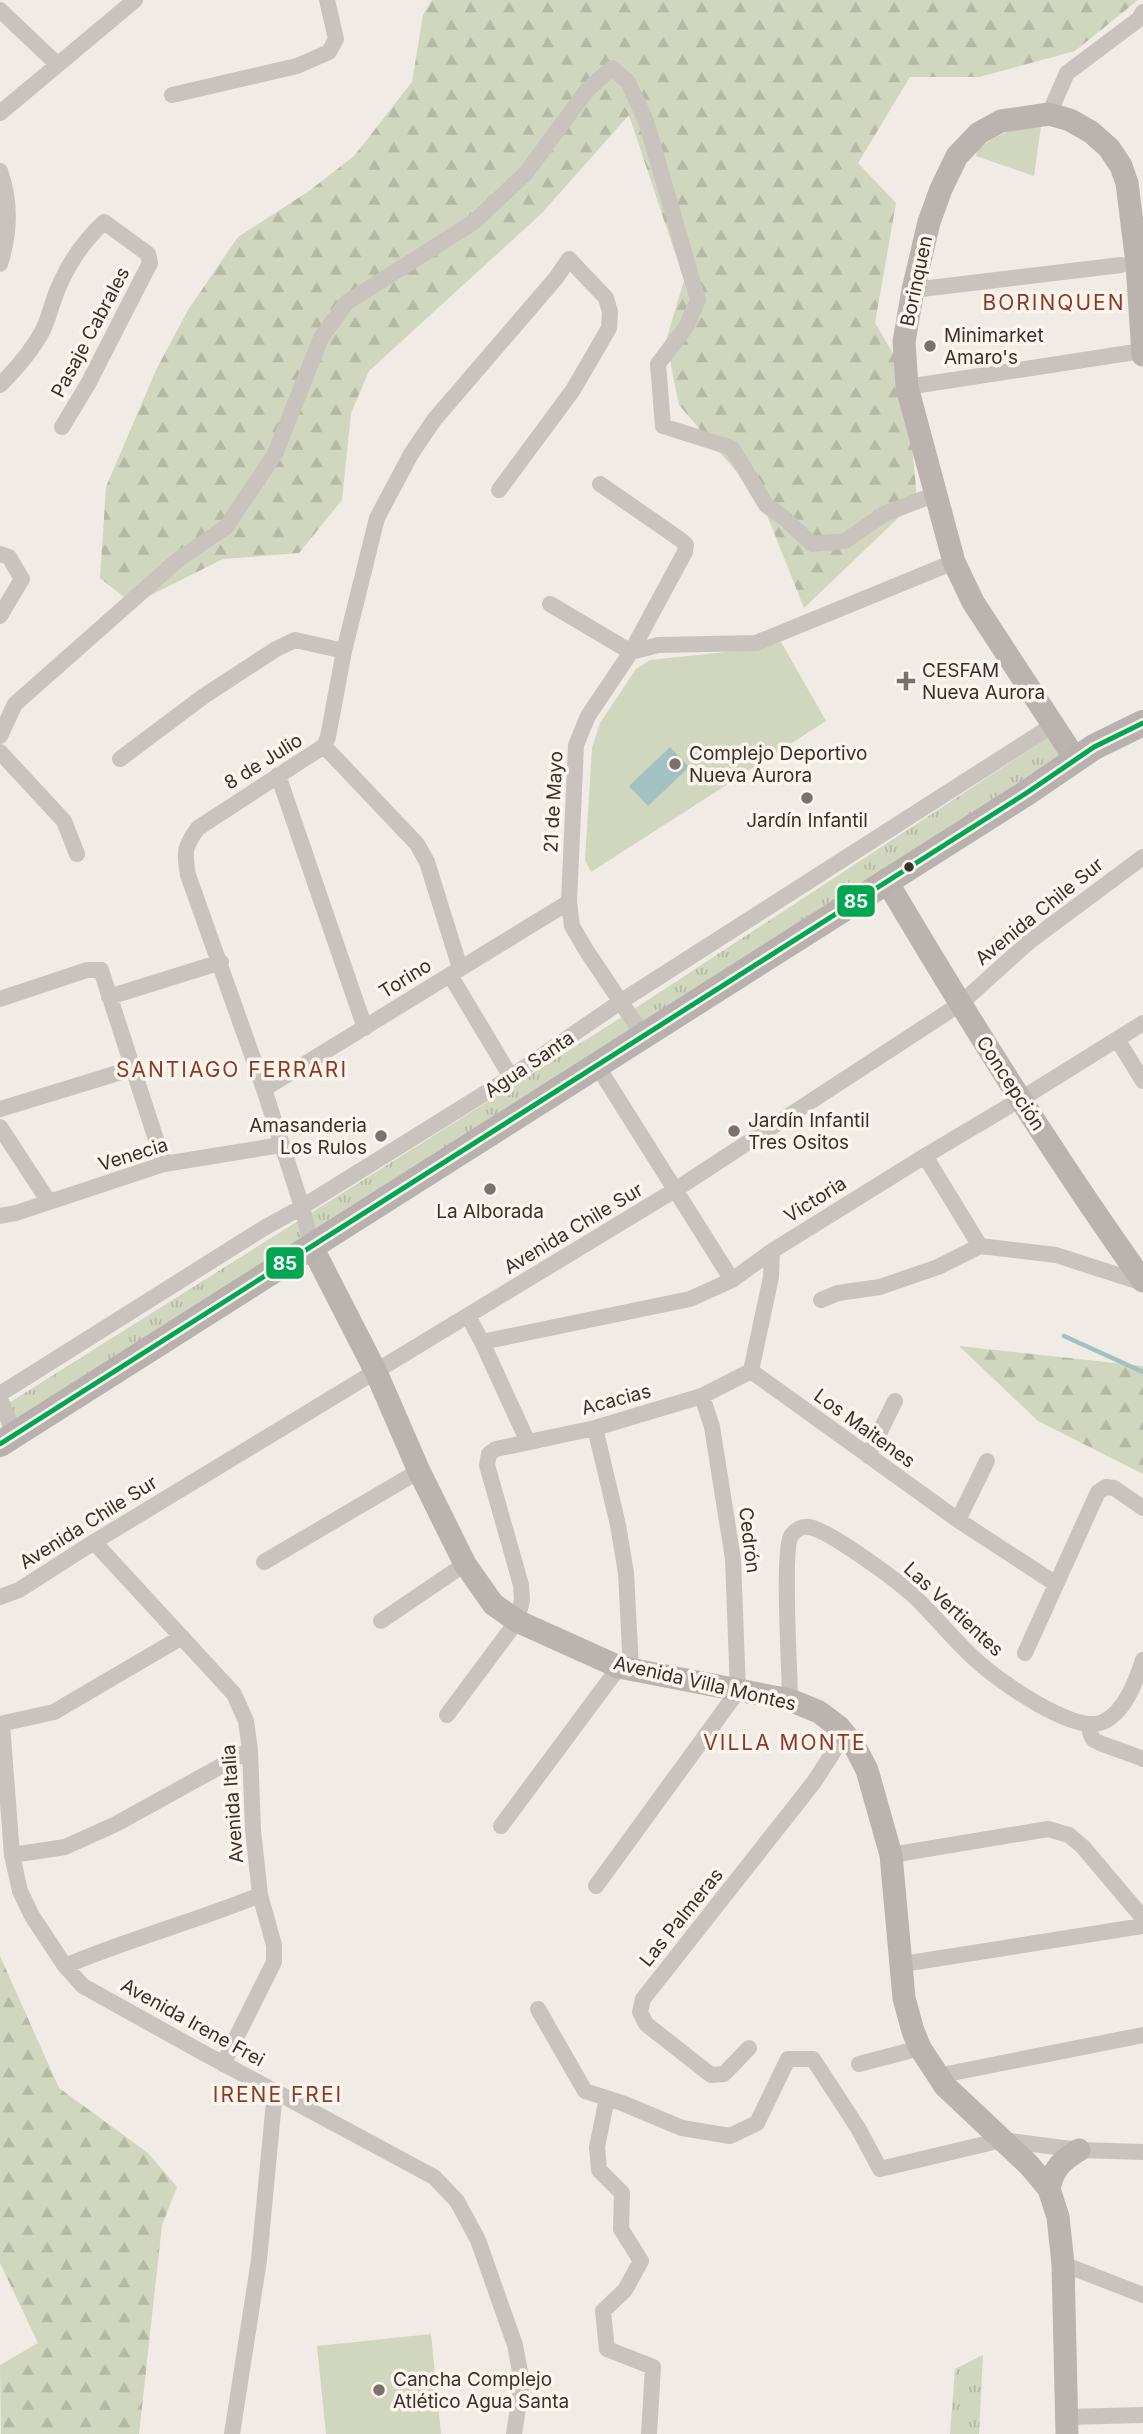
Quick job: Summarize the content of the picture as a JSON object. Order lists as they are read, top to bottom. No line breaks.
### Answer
{"streets":{"main road":["Agua Santa"],"street":["Borinquen","Pasaje Cabrales","8 de Julio","21 de Mayo","Avenida Chile Sur","Torino","Concepción","Venecia","Victoria","Acacias","Los Maitenes","Cedrón","Las Vertientes","Avenida Villa Montes","Avenida Italia","Las Palmeras","Avenida Irene Frei"]},"crossings":[["Borinquen","Agua Santa"],["8 de Julio","Torino"],["8 de Julio","Agua Santa"],["8 de Julio","Venecia"],["8 de Julio","Avenida Villa Montes"],["21 de Mayo","Torino"],["21 de Mayo","Agua Santa"],["Avenida Chile Sur","Concepción"],["Avenida Chile Sur","Avenida Villa Montes"],["Avenida Chile Sur","Avenida Italia"],["Agua Santa","Concepción"],["Agua Santa","Avenida Villa Montes"],["Concepción","Victoria"],["Acacias","Los Maitenes"],["Acacias","Cedrón"],["Acacias","Avenida Villa Montes"],["Cedrón","Avenida Villa Montes"],["Las Vertientes","Avenida Villa Montes"],["Avenida Villa Montes","Las Palmeras"],["Avenida Italia","Avenida Irene Frei"]],"districts":["BORINQUEN","SANTIAGO FERRARI","VILLA MONTE","IRENE FREI"],"places":{"other":["Minimarket Amaro's","Complejo Deportivo Nueva Aurora","Jardín Infantil","Jardín Infantil Tres Ositos","Amasanderia Los Rulos","La Alborada","Cancha Complejo Atlético Agua Santa"],"health":["CESFAM Nueva Aurora"]},"lines":["transit line 85"]}
